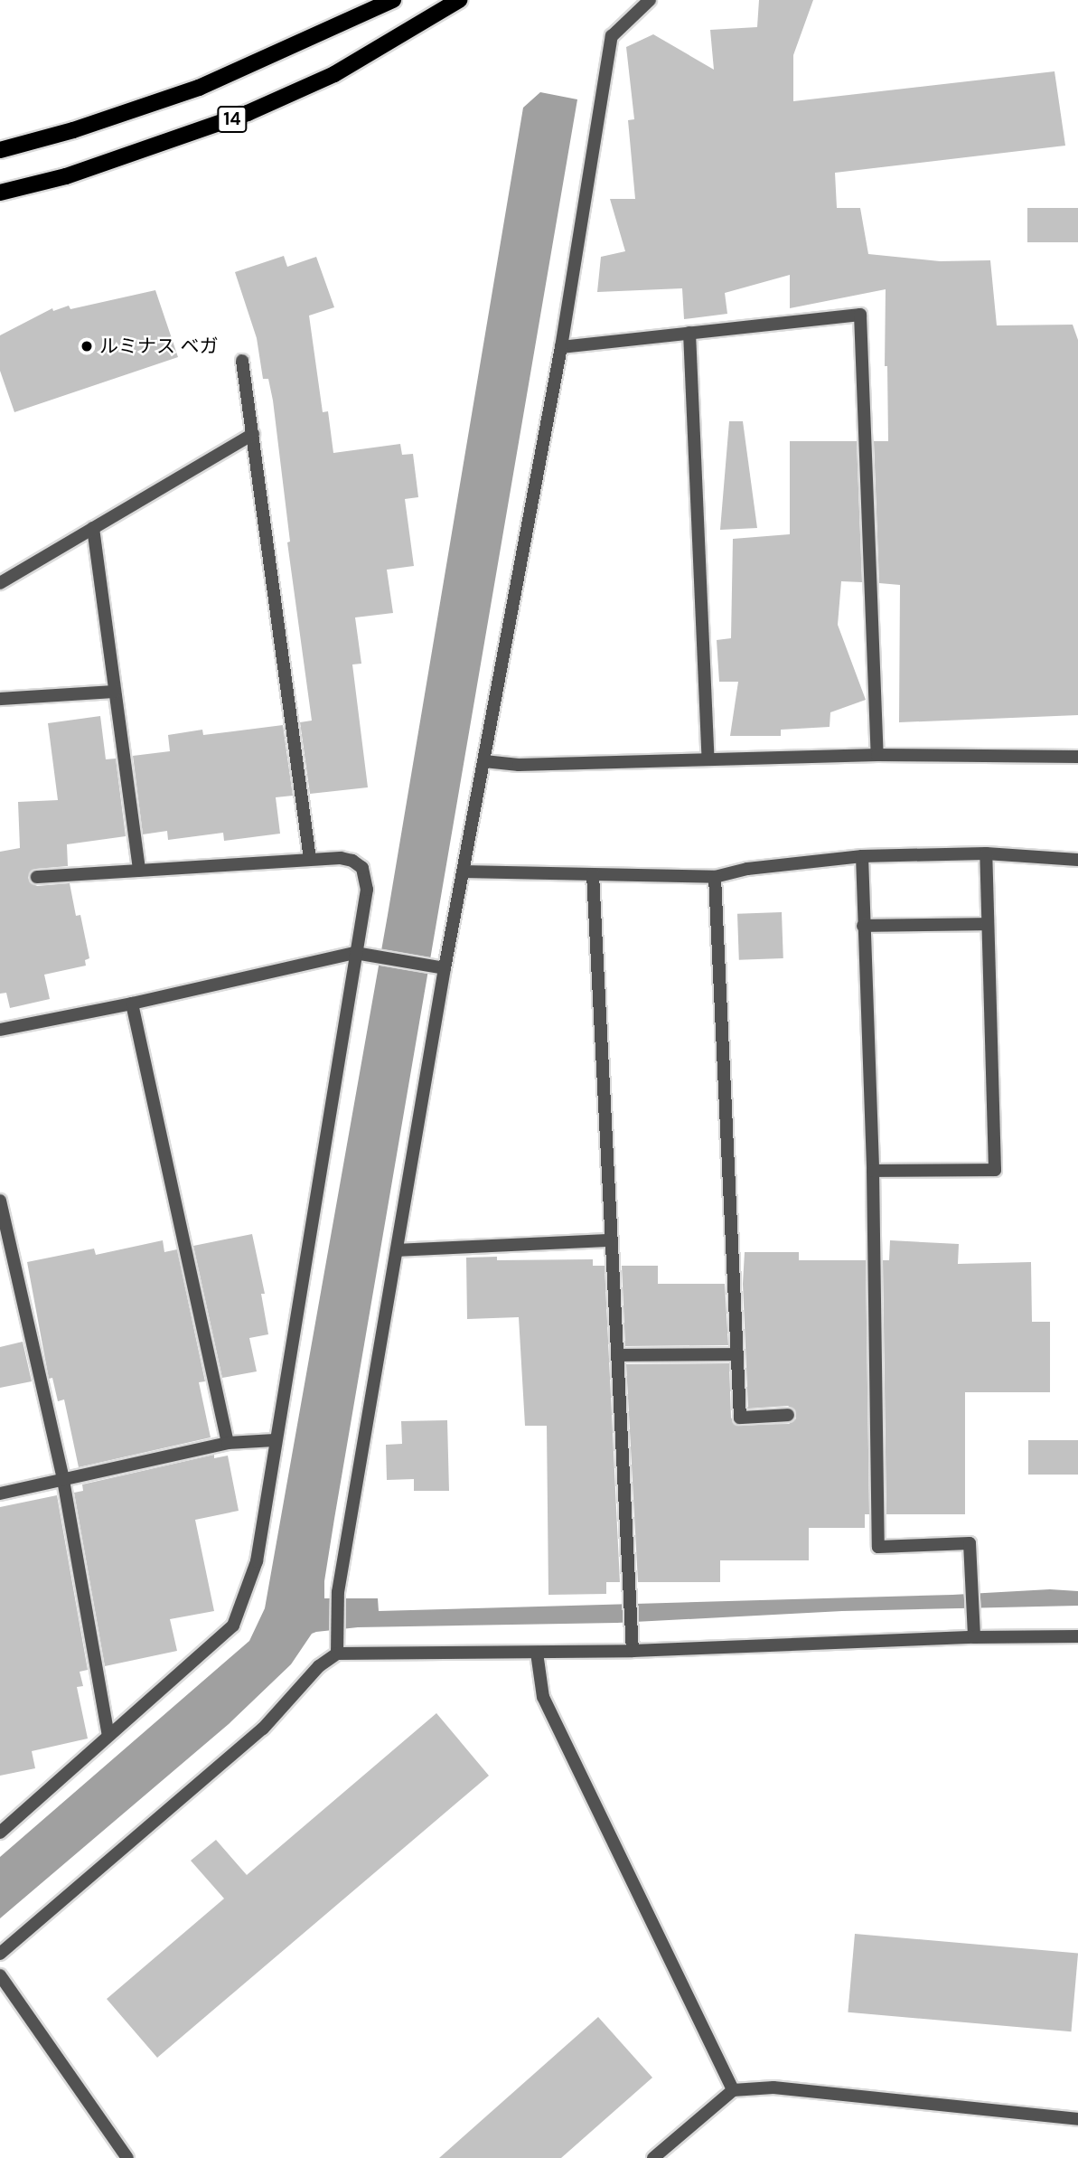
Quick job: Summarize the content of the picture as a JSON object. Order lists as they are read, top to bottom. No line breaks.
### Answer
{"streets":{"main road":["14"]},"places":["ルミナス ベガ"]}
